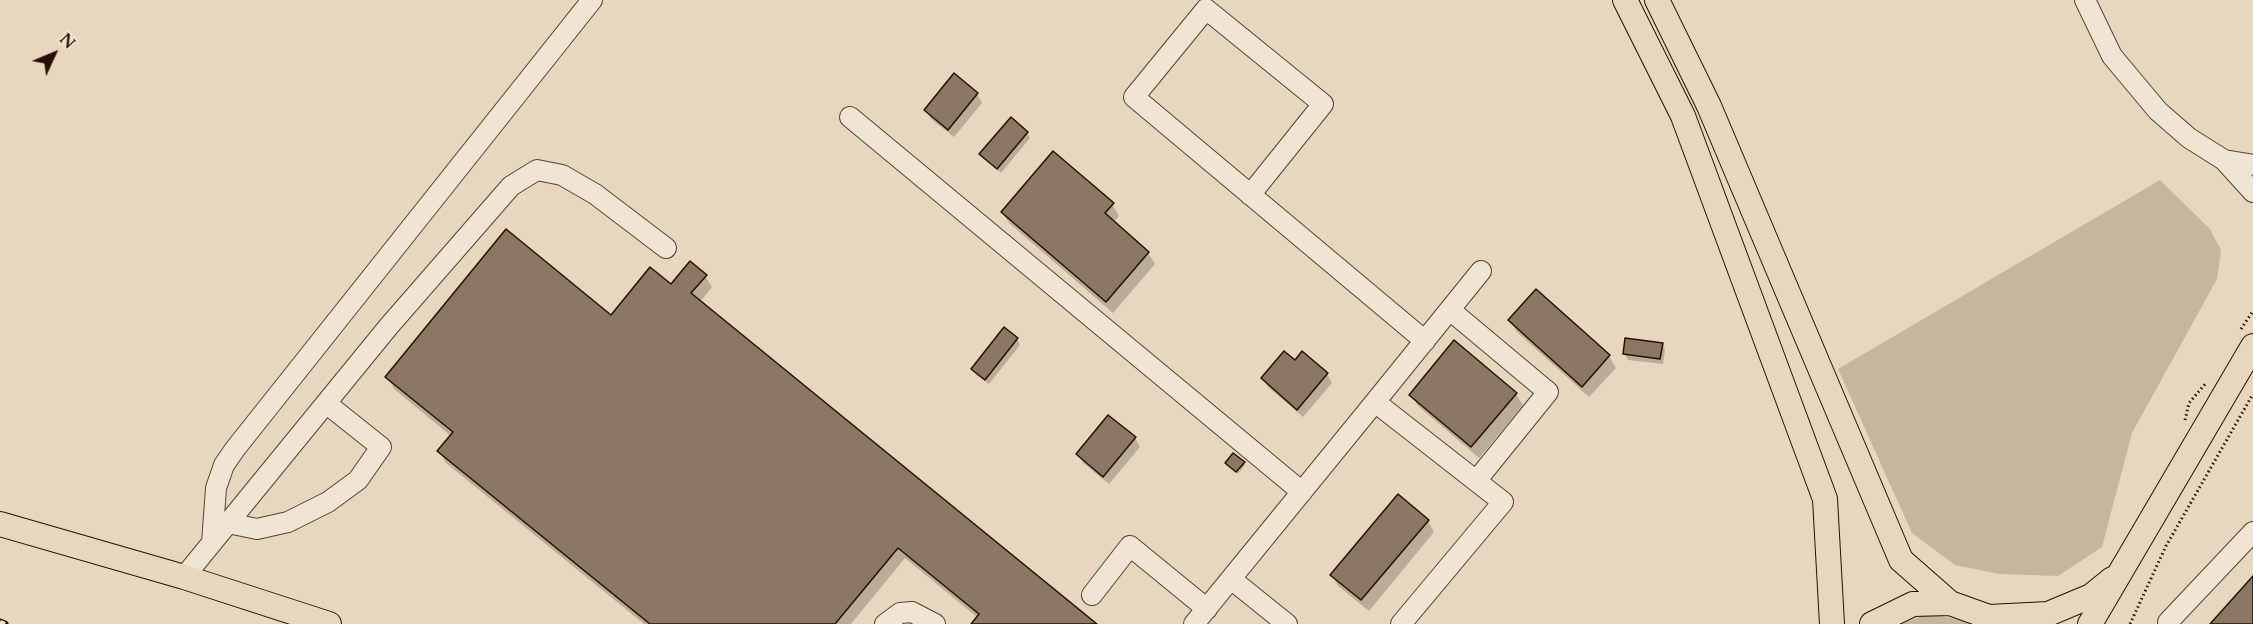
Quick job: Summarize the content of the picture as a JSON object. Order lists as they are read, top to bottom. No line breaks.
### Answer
{"north":"top right"}
